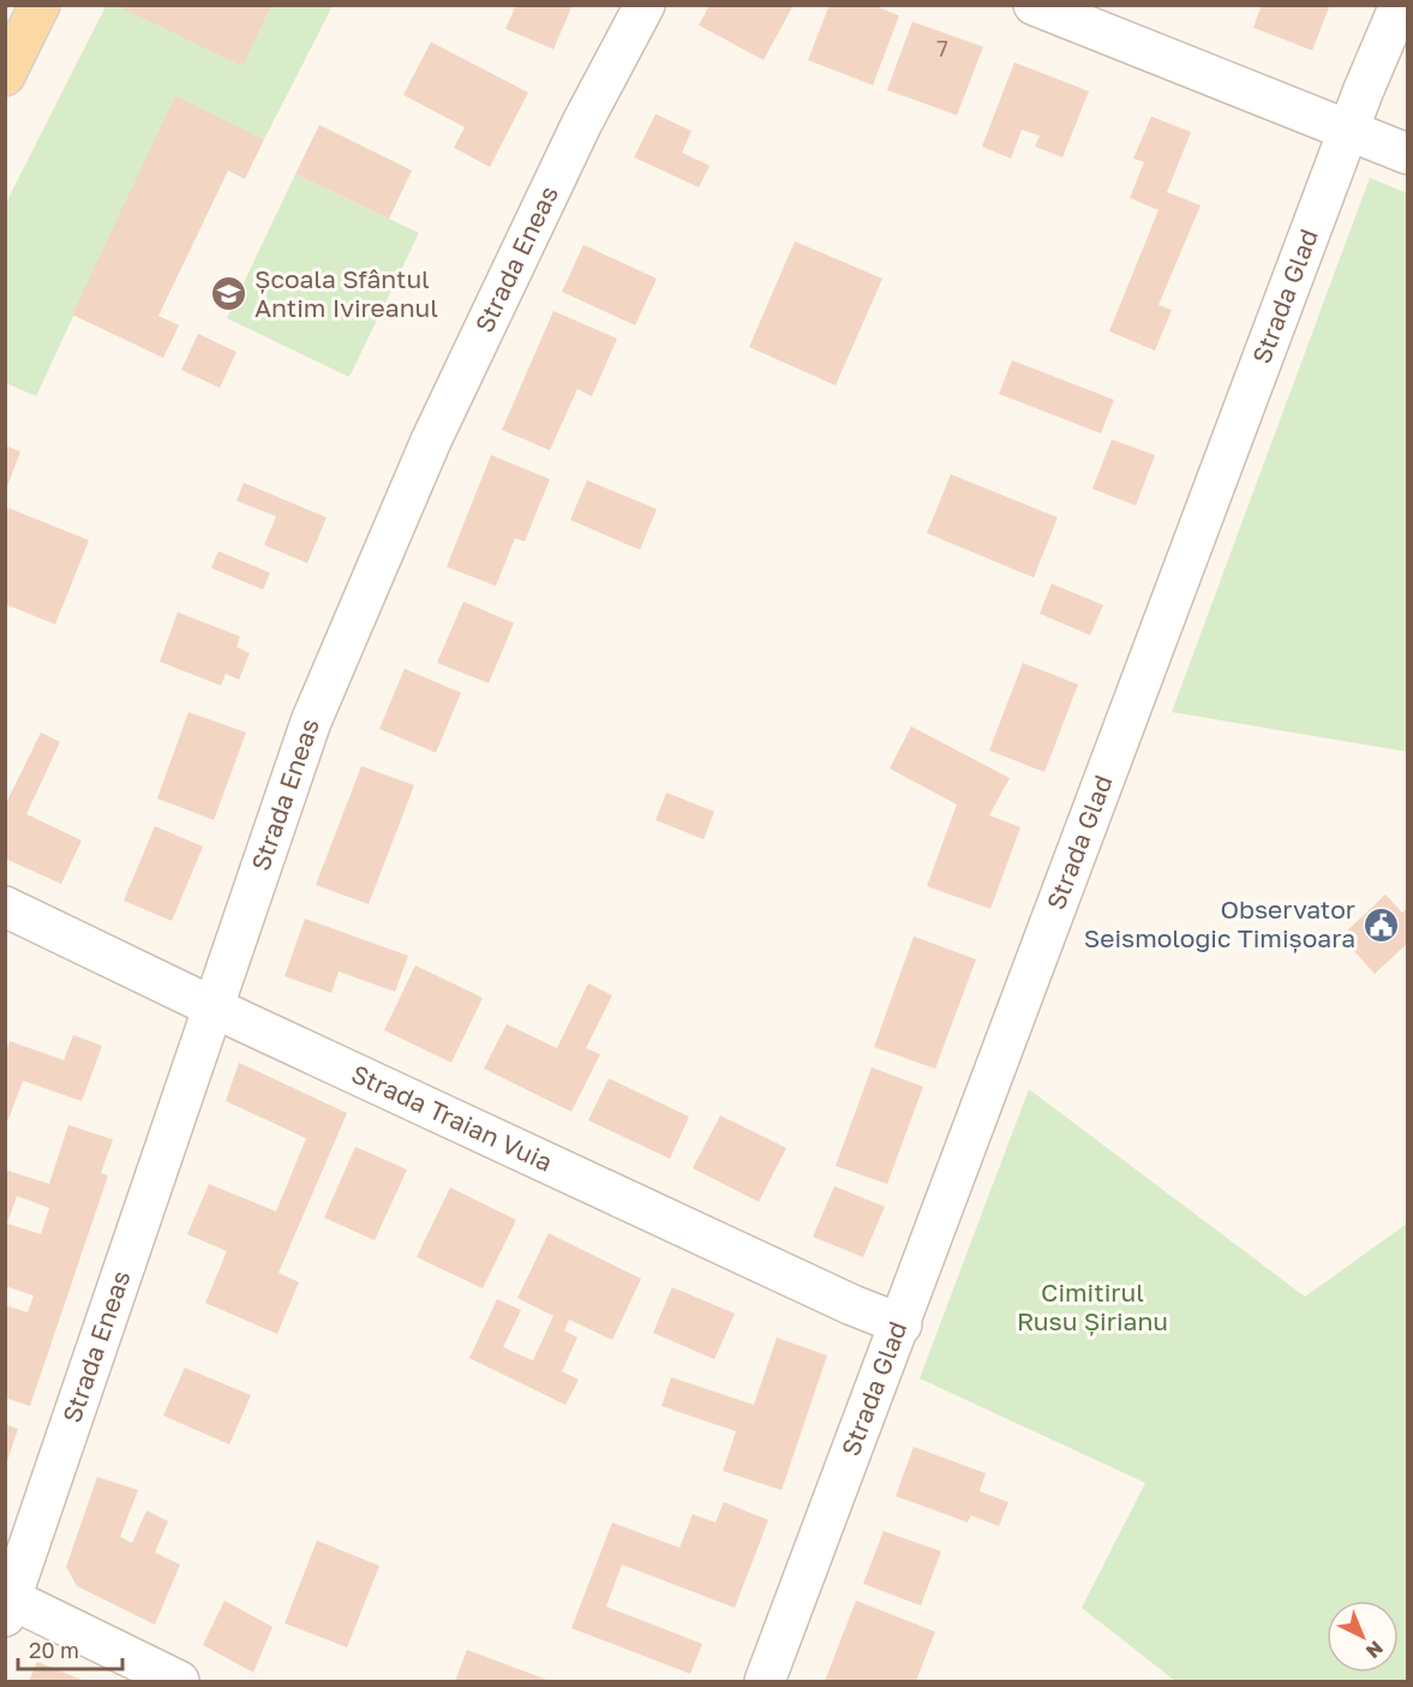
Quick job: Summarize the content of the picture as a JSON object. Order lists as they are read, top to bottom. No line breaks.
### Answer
{"streets":{"street":["Strada Eneas","Strada Glad","Strada Traian Vuia"]},"crossings":[["Strada Eneas","Strada Traian Vuia"],["Strada Glad","Strada Traian Vuia"]],"parks":["Cimitirul Rusu Șirianu"],"places":{"school or university":["Școala Sfântul Antim Ivireanul"],"public building":["Observator Seismologic Timișoara"]},"house_numbers":["7"],"scale_bar":"20 m","north":"bottom right"}
